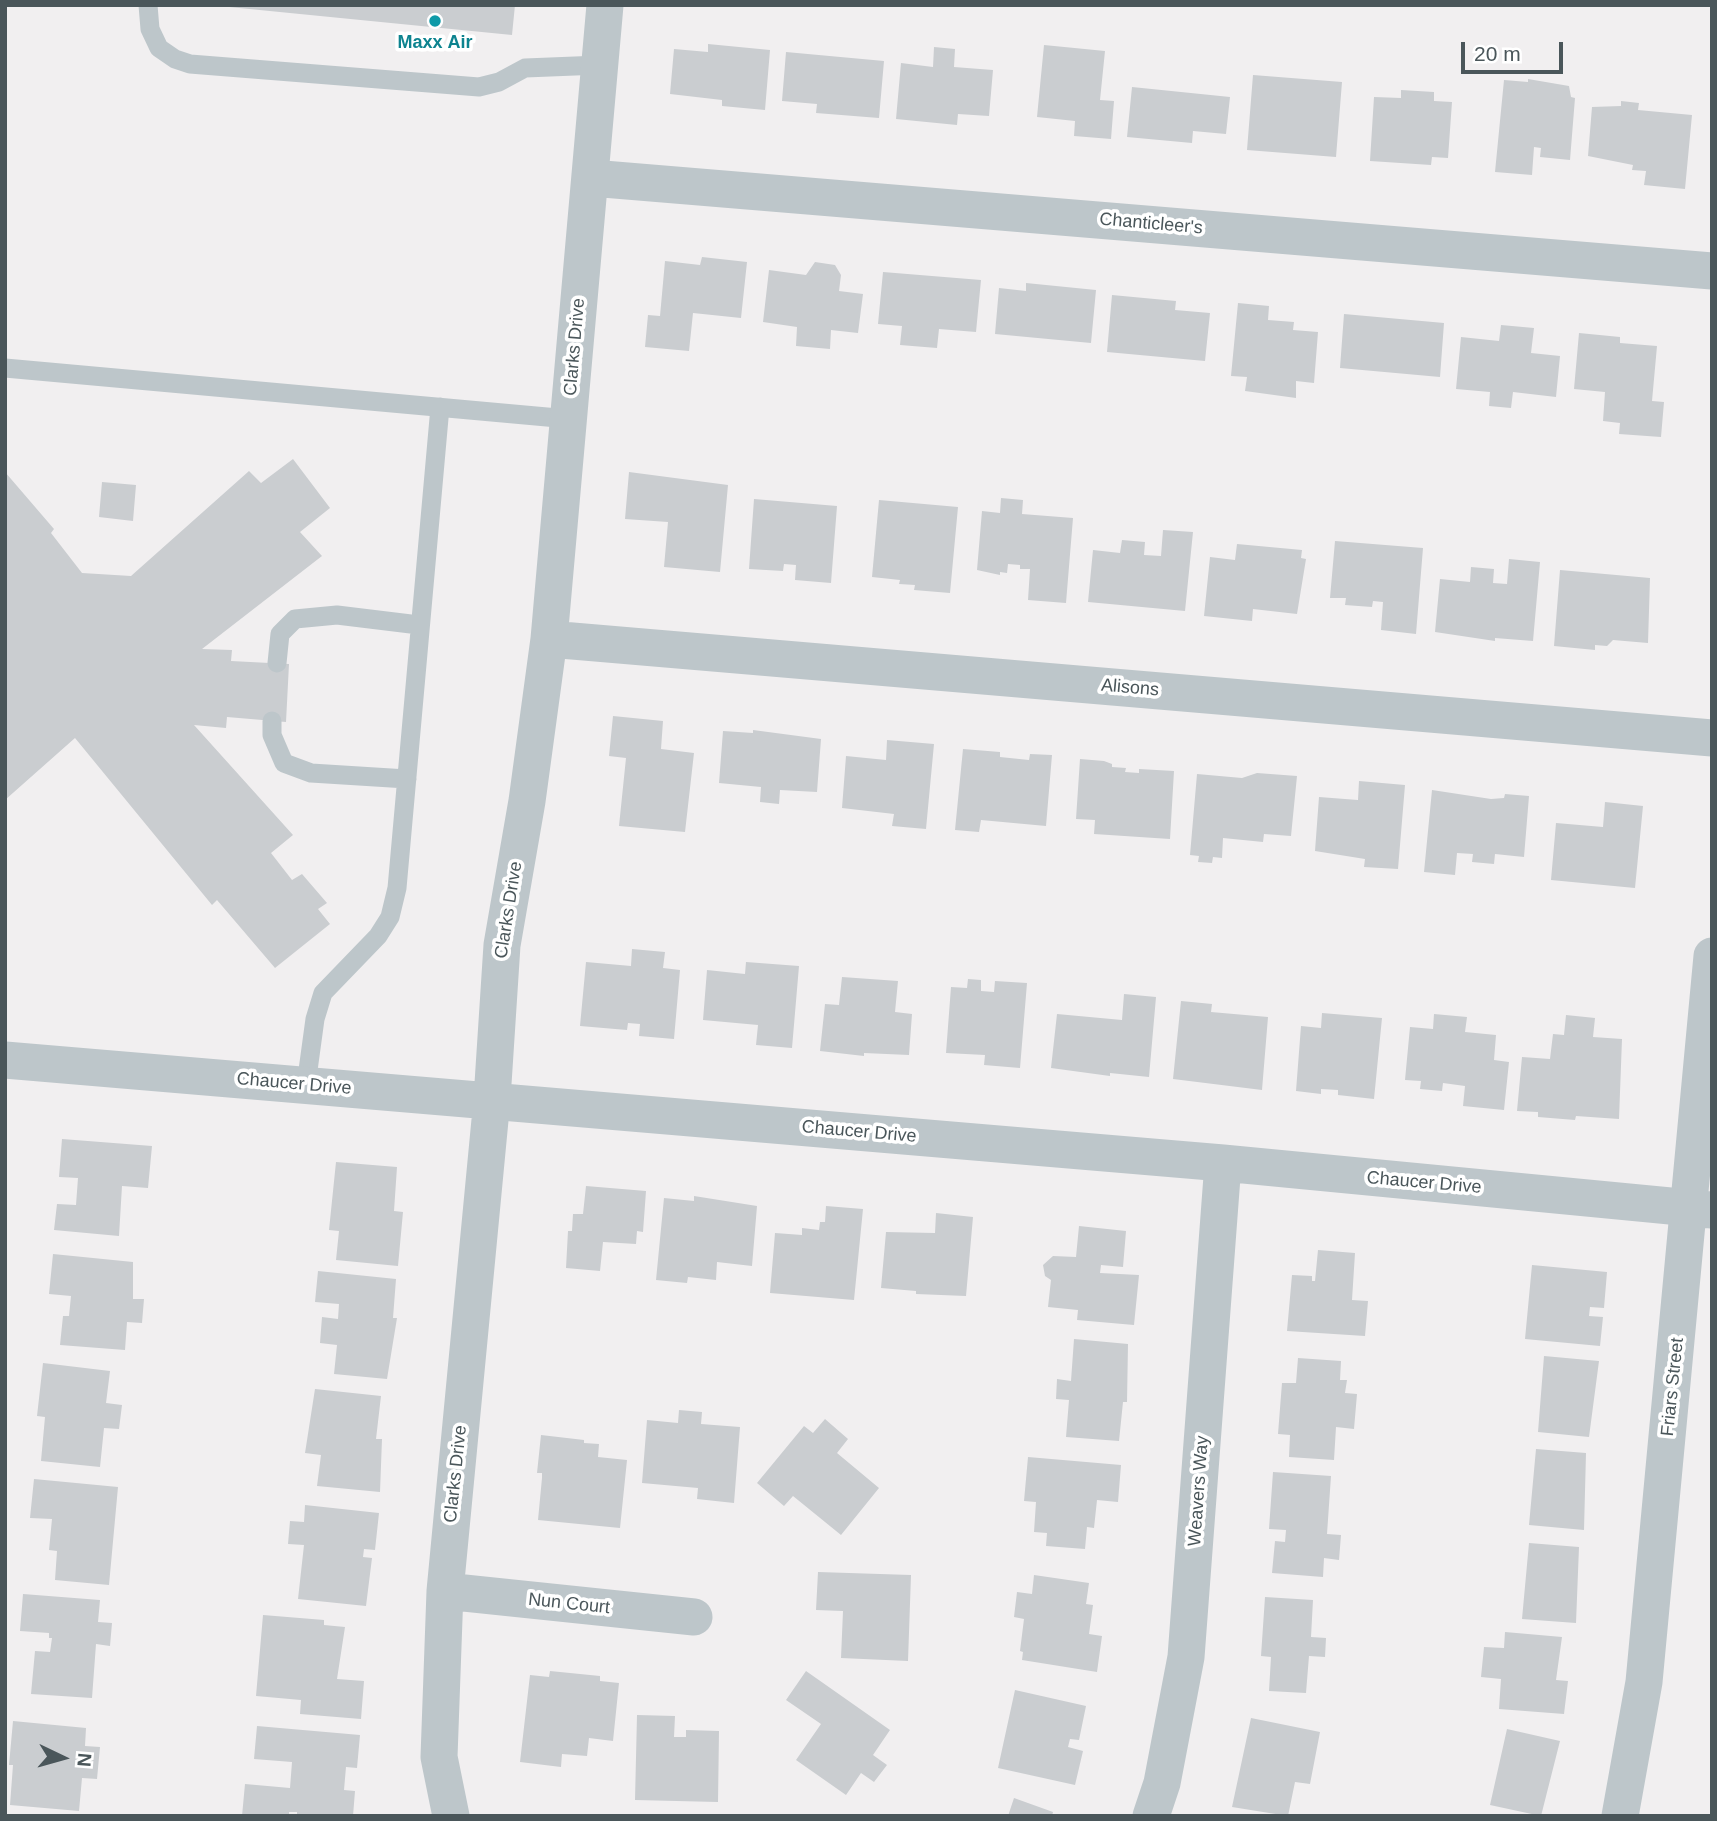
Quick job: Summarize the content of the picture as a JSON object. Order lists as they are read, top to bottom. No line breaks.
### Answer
{"streets":{"street":["Chanticleer's","Clarks Drive","Alisons","Chaucer Drive","Friars Street","Weavers Way","Nun Court"]},"crossings":[["Chanticleer's","Clarks Drive"],["Clarks Drive","Alisons"],["Clarks Drive","Chaucer Drive"],["Clarks Drive","Nun Court"],["Chaucer Drive","Friars Street"],["Chaucer Drive","Weavers Way"]],"places":["Maxx Air"],"scale_bar":"20 m","north":"right"}
